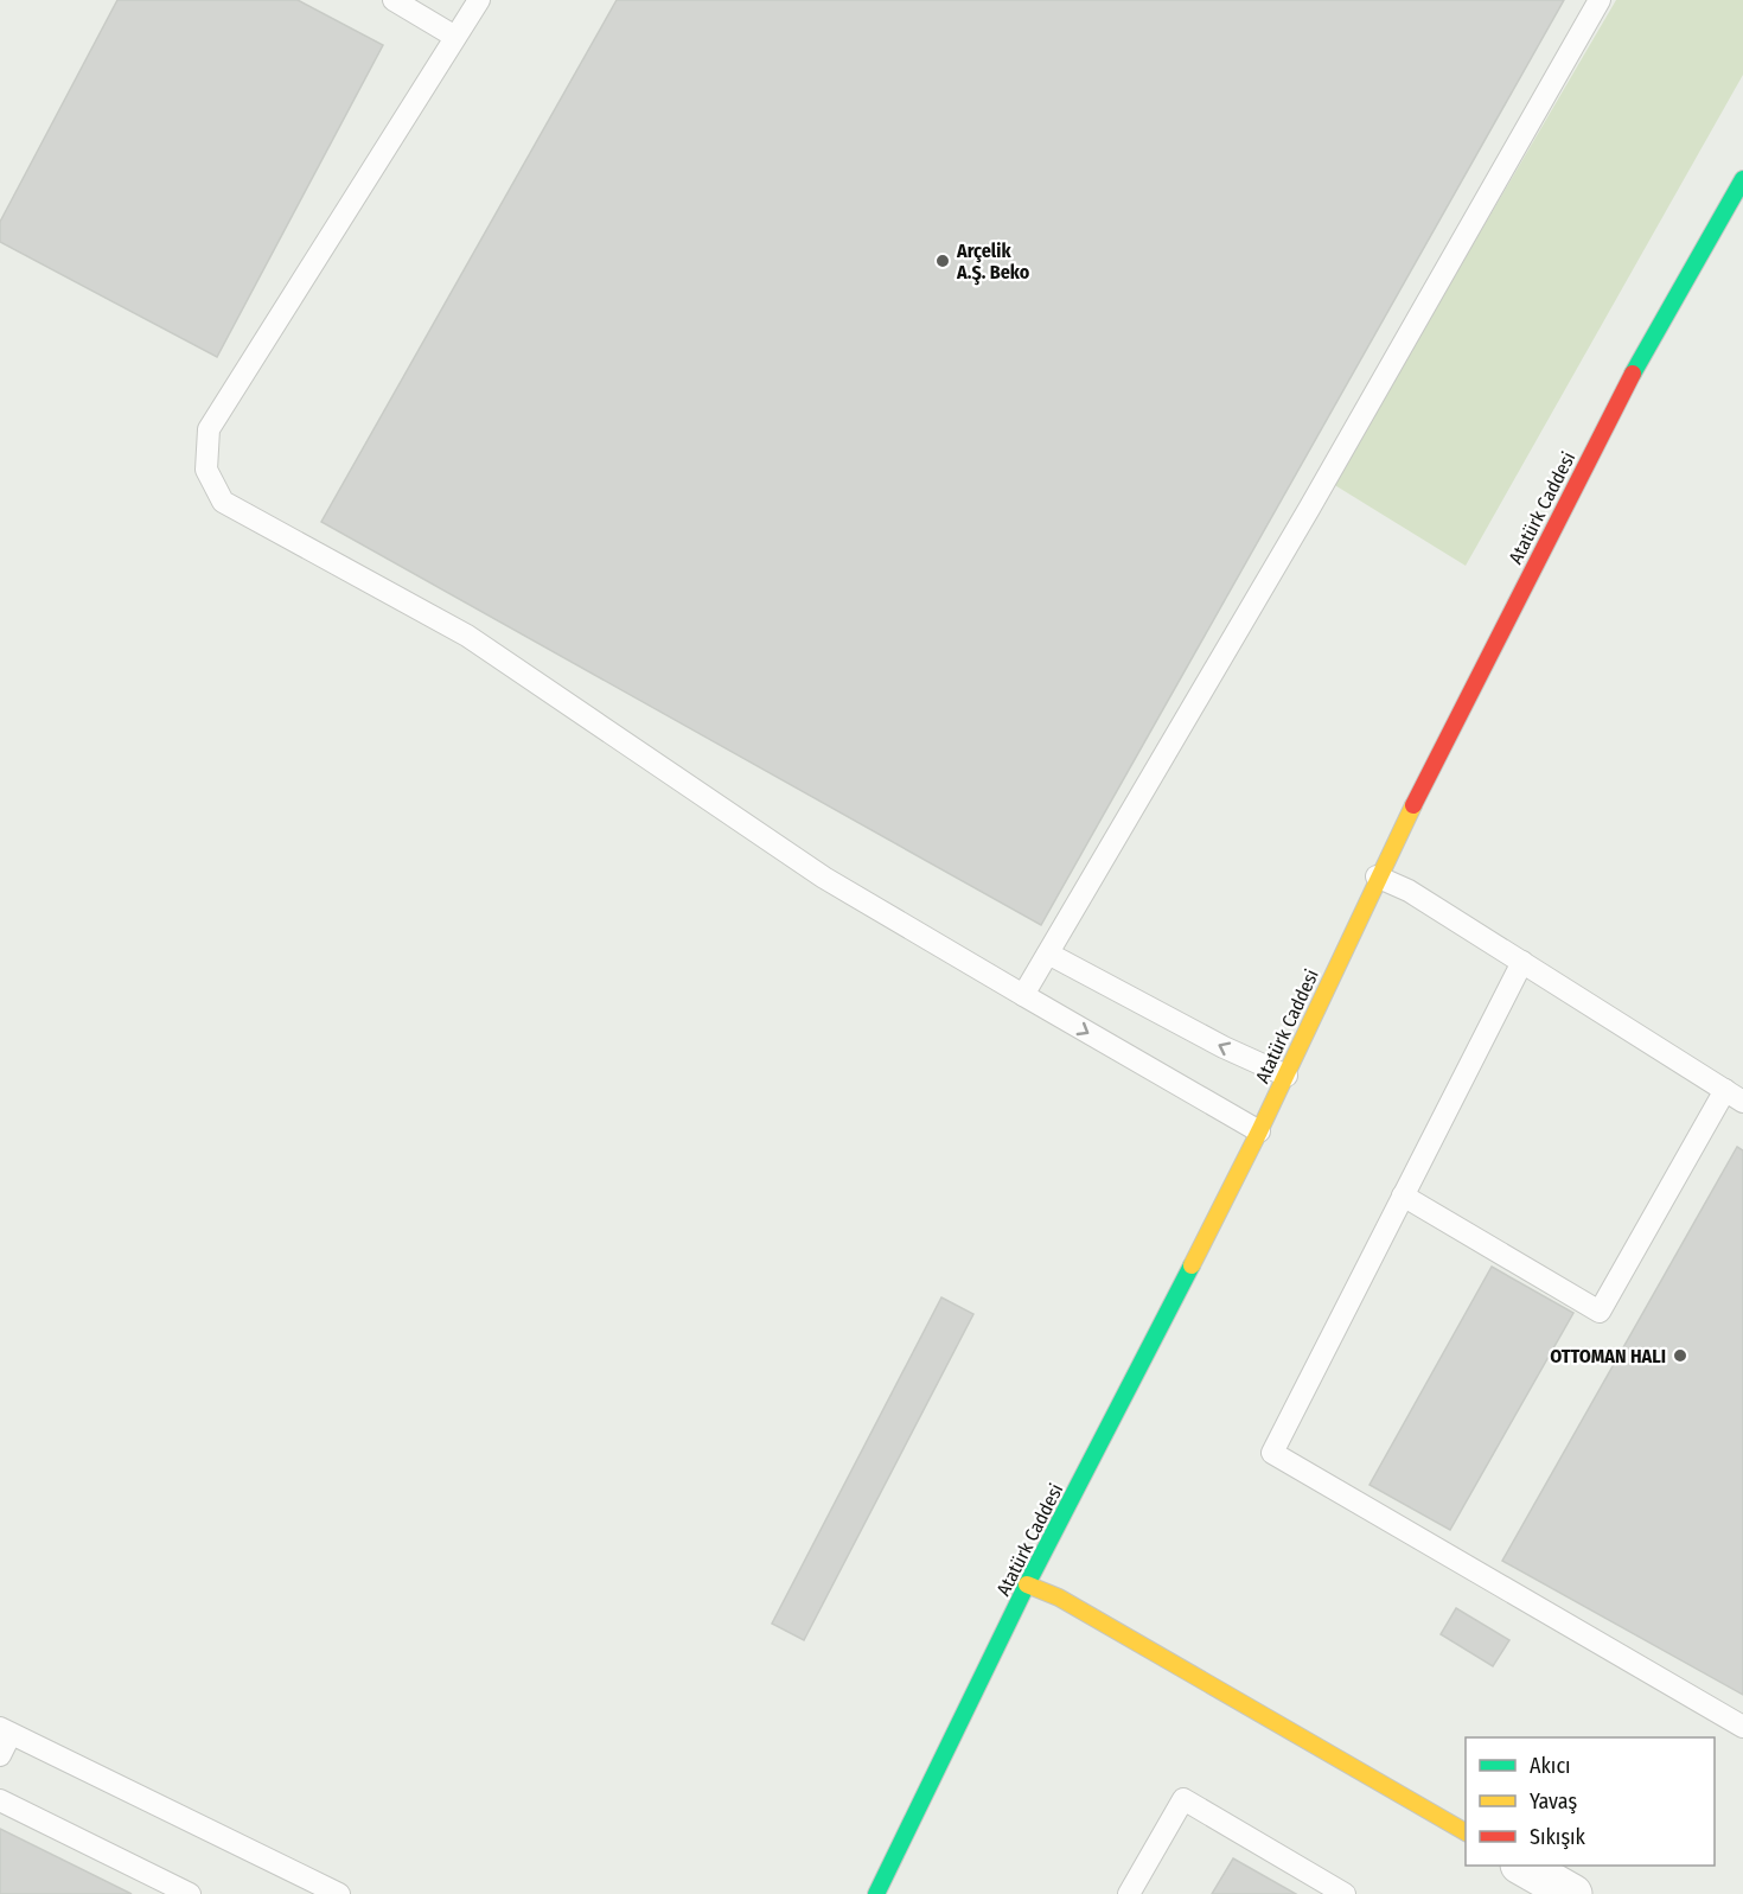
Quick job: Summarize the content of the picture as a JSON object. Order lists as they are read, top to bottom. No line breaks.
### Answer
{"streets":{"street":["Atatürk Caddesi"]},"places":["Arçelik A.Ş. Beko","OTTOMAN HALI"],"legend":["Akıcı","Yavaş","Sıkışık"]}
